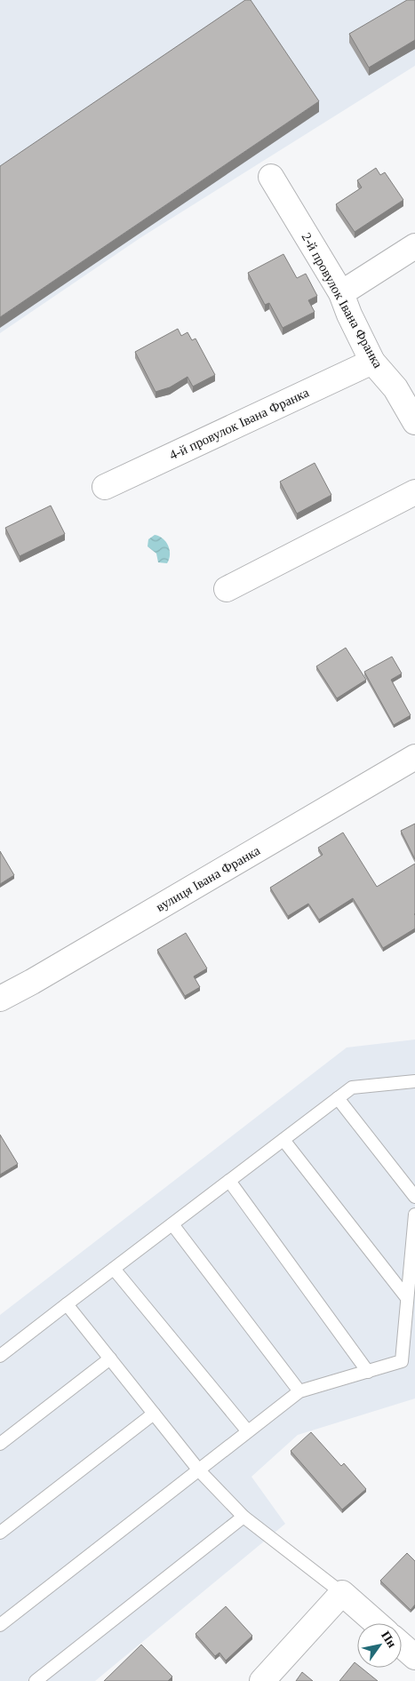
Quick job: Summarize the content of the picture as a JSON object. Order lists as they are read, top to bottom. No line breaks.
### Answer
{"streets":{"street":["2-й провулок Івана Франка","4-й провулок Івана Франка","вулиця Івана Франка"]},"crossings":[["2-й провулок Івана Франка","4-й провулок Івана Франка"]],"north":"top right"}
